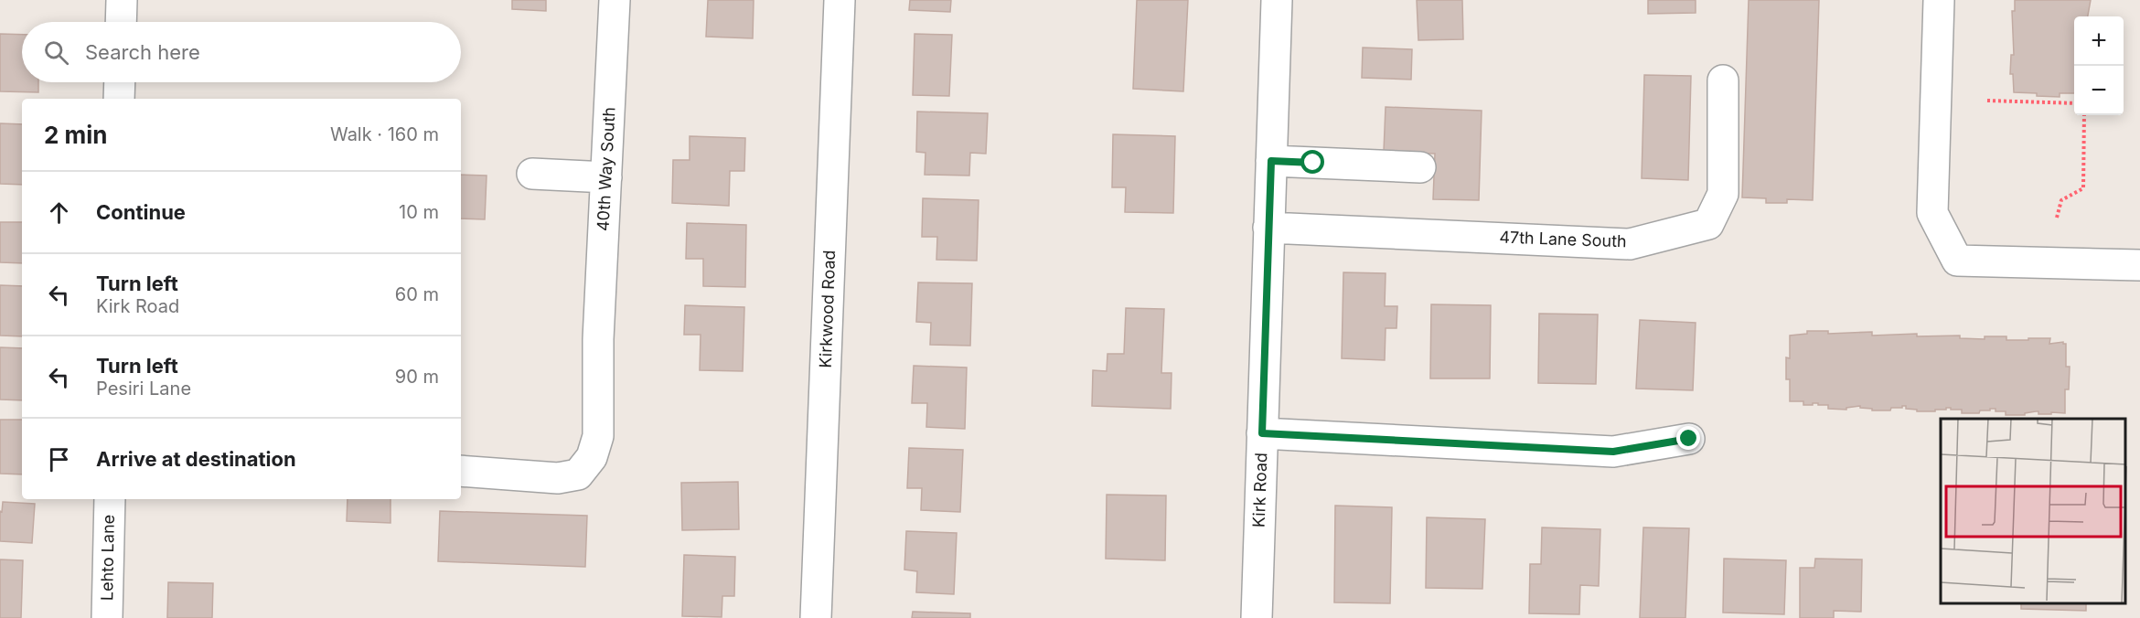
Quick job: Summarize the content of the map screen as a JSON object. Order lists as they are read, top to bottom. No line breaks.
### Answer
{"streets":{"street":["40th Way South","47th Lane South","Kirkwood Road","Kirk Road","Lehto Lane"]},"crossings":[["47th Lane South","Kirk Road"]],"page":{"map_buttons":["+","−"],"search":"Search here","heading":["2 min","Walk · 160 m"],"list":[["Continue","10 m"],["Turn left","Kirk Road","60 m"],["Turn left","Pesiri Lane","90 m"],"Arrive at destination"]}}
